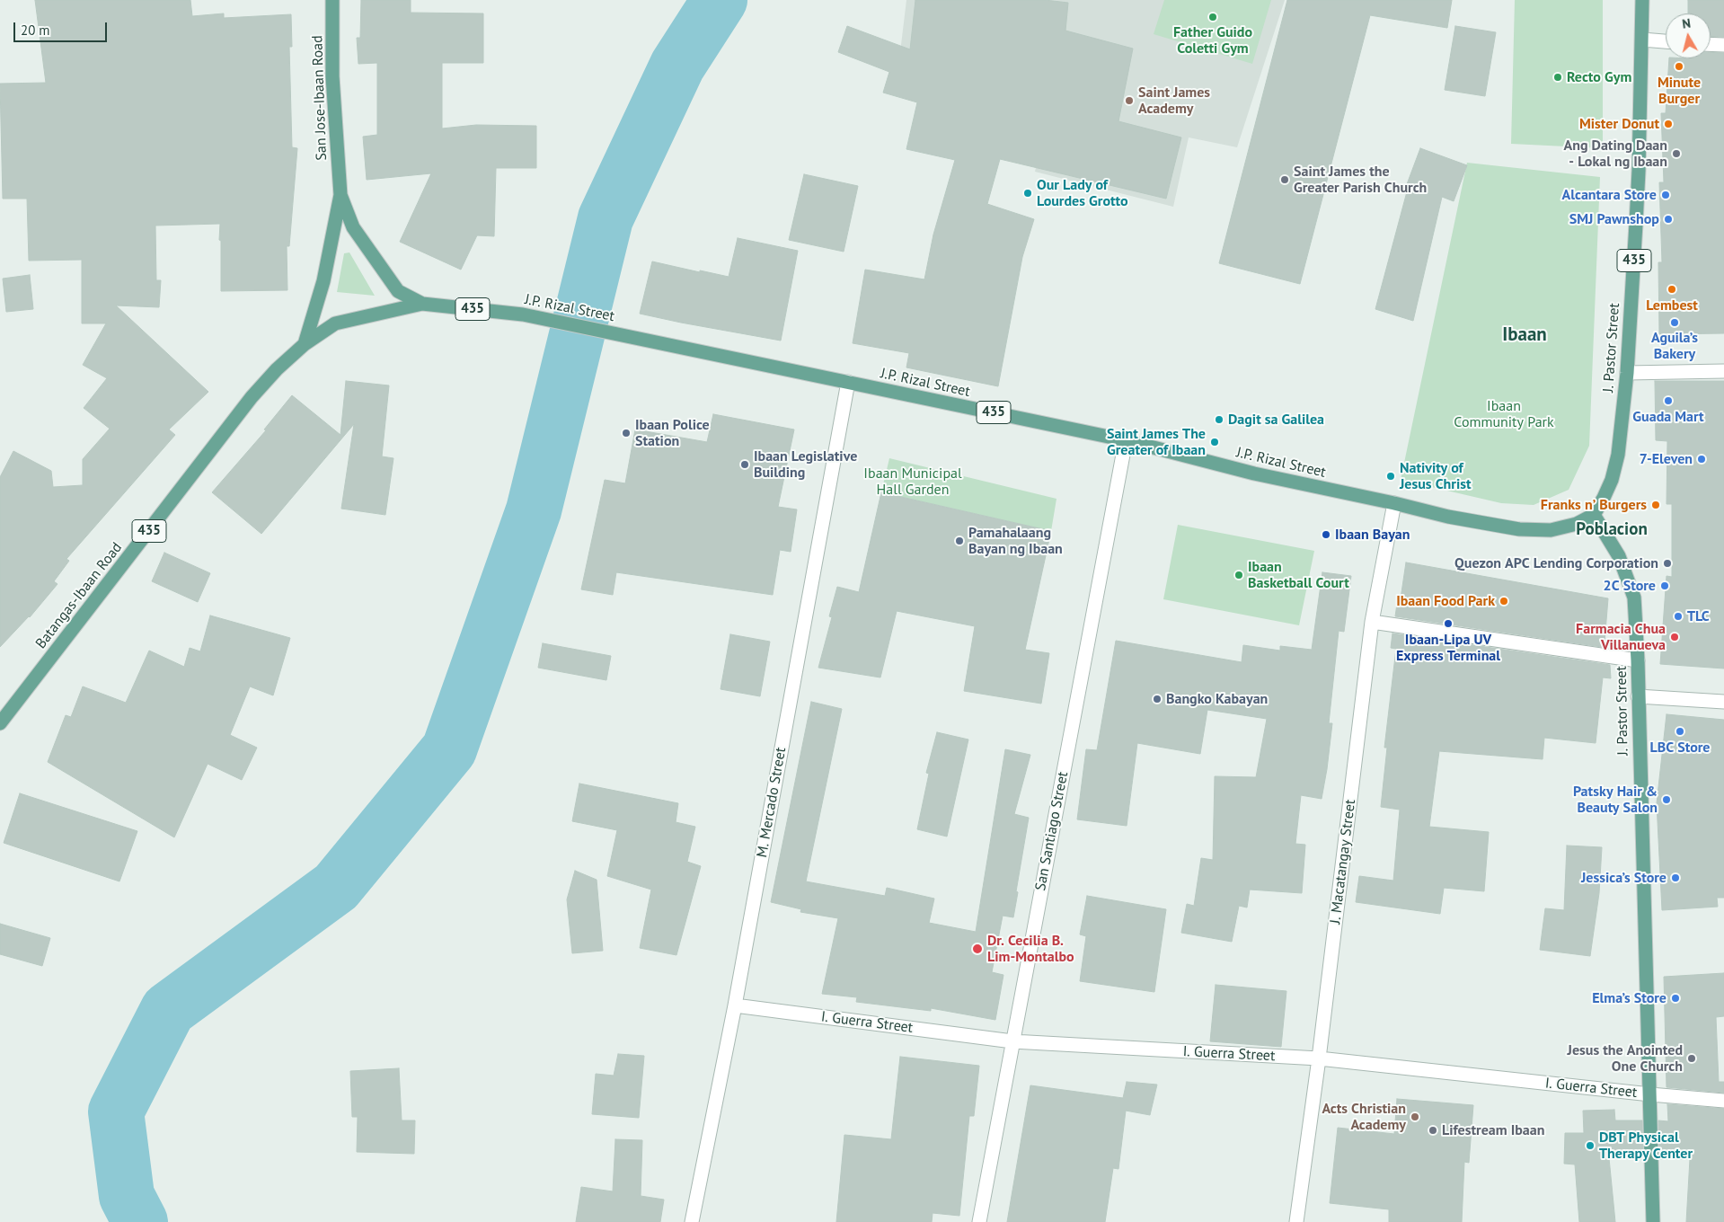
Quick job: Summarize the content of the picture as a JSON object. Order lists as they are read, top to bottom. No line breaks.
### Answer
{"streets":{"main road":["San Jose-Ibaan Road","435","J.P. Rizal Street","J. Pastor Street","Batangas-Ibaan Road"],"street":["M. Mercado Street","San Santiago Street","J. Macatangay Street","I. Guerra Street"]},"crossings":[["San Jose-Ibaan Road","J.P. Rizal Street"],["San Jose-Ibaan Road","Batangas-Ibaan Road"],["J.P. Rizal Street","J. Pastor Street"],["J.P. Rizal Street","Batangas-Ibaan Road"],["J.P. Rizal Street","M. Mercado Street"],["J.P. Rizal Street","San Santiago Street"],["J.P. Rizal Street","J. Macatangay Street"],["J. Pastor Street","I. Guerra Street"],["M. Mercado Street","I. Guerra Street"],["San Santiago Street","I. Guerra Street"],["J. Macatangay Street","I. Guerra Street"]],"districts":["Ibaan","Poblacion"],"parks":["Ibaan Community Park","Ibaan Municipal Hall Garden"],"places":["Father Guido Coletti Gym","Minute Burger","Recto Gym","Saint James Academy","Mister Donut","Ang Dating Daan - Lokal ng Ibaan","Saint James the Greater Parish Church","Our Lady of Lourdes Grotto","Alcantara Store","SMJ Pawnshop","Lembest","Aguila’s Bakery","Guada Mart","Dagit sa Galilea","Ibaan Police Station","Saint James The Greater of Ibaan","7-Eleven","Ibaan Legislative Building","Nativity of Jesus Christ","Franks n’ Burgers","Ibaan Bayan","Pamahalaang Bayan ng Ibaan","Quezon APC Lending Corporation","Ibaan Basketball Court","2C Store","Ibaan Food Park","TLC","Ibaan-Lipa UV Express Terminal","Farmacia Chua Villanueva","Bangko Kabayan","LBC Store","Patsky Hair & Beauty Salon","Jessica’s Store","Dr. Cecilia B. Lim-Montalbo","Elma’s Store","Jesus the Anointed One Church","Acts Christian Academy","Lifestream Ibaan","DBT Physical Therapy Center"],"scale_bar":"20 m","north":"top"}
